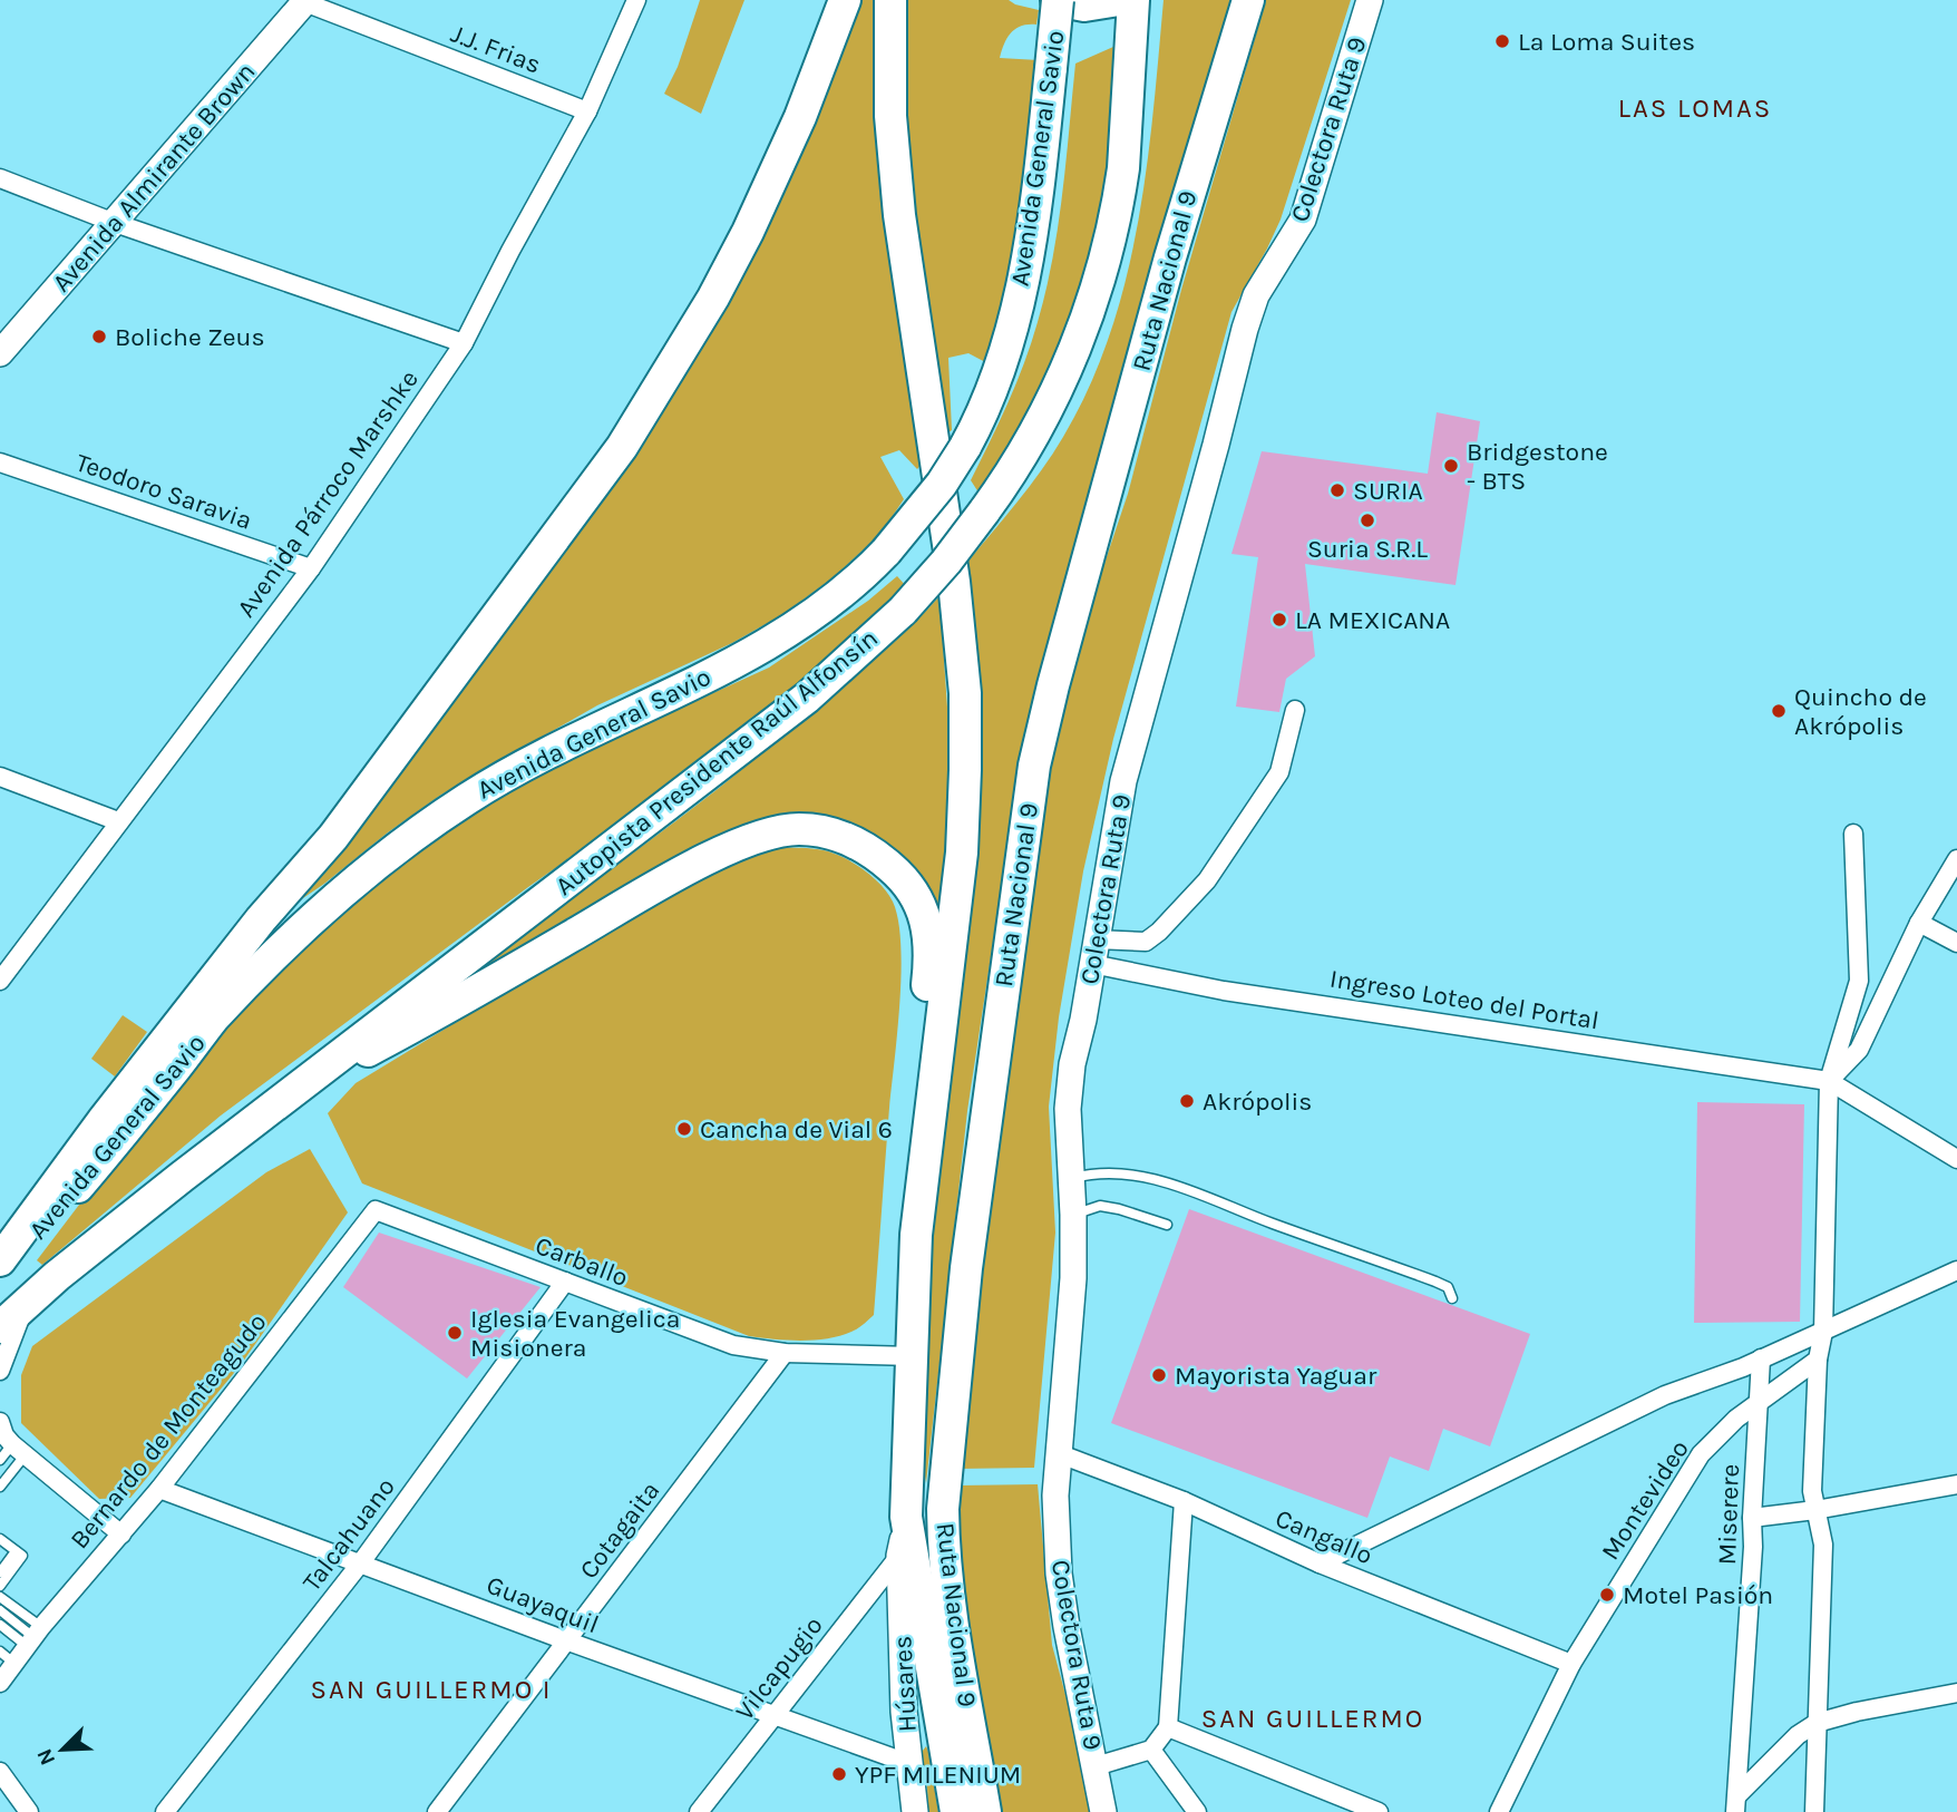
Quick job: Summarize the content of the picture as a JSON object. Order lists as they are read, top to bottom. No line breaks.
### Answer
{"streets":{"highway":["Avenida General Savio","Ruta Nacional 9","Autopista Presidente Raúl Alfonsín"],"street":["J.J. Frias","Colectora Ruta 9","Avenida Almirante Brown","Teodoro Saravia","Avenida Párroco Marshke","Ingreso Loteo del Portal","Carballo","Bernardo de Monteagudo","Montevideo","Miserere","Cotagaita","Talcahuano","Cangallo","Guayaquil","Vilcapugio","Húsares"]},"crossings":[["J.J. Frias","Avenida Almirante Brown"],["J.J. Frias","Avenida Párroco Marshke"],["Colectora Ruta 9","Ingreso Loteo del Portal"],["Colectora Ruta 9","Cangallo"],["Avenida General Savio","Autopista Presidente Raúl Alfonsín"],["Ruta Nacional 9","Carballo"],["Ruta Nacional 9","Húsares"],["Teodoro Saravia","Avenida Párroco Marshke"],["Carballo","Bernardo de Monteagudo"],["Carballo","Cotagaita"],["Carballo","Talcahuano"],["Bernardo de Monteagudo","Guayaquil"],["Montevideo","Miserere"],["Montevideo","Cangallo"],["Cotagaita","Guayaquil"],["Talcahuano","Guayaquil"],["Guayaquil","Vilcapugio"],["Guayaquil","Húsares"],["Vilcapugio","Húsares"]],"districts":["LAS LOMAS","SAN GUILLERMO I","SAN GUILLERMO"],"places":["La Loma Suites","Boliche Zeus","Bridgestone - BTS","SURIA","Suria S.R.L","LA MEXICANA","Quincho de Akrópolis","Akrópolis","Cancha de Vial 6","Iglesia Evangelica Misionera","Mayorista Yaguar","Motel Pasión","YPF MILENIUM"],"north":"bottom left"}
